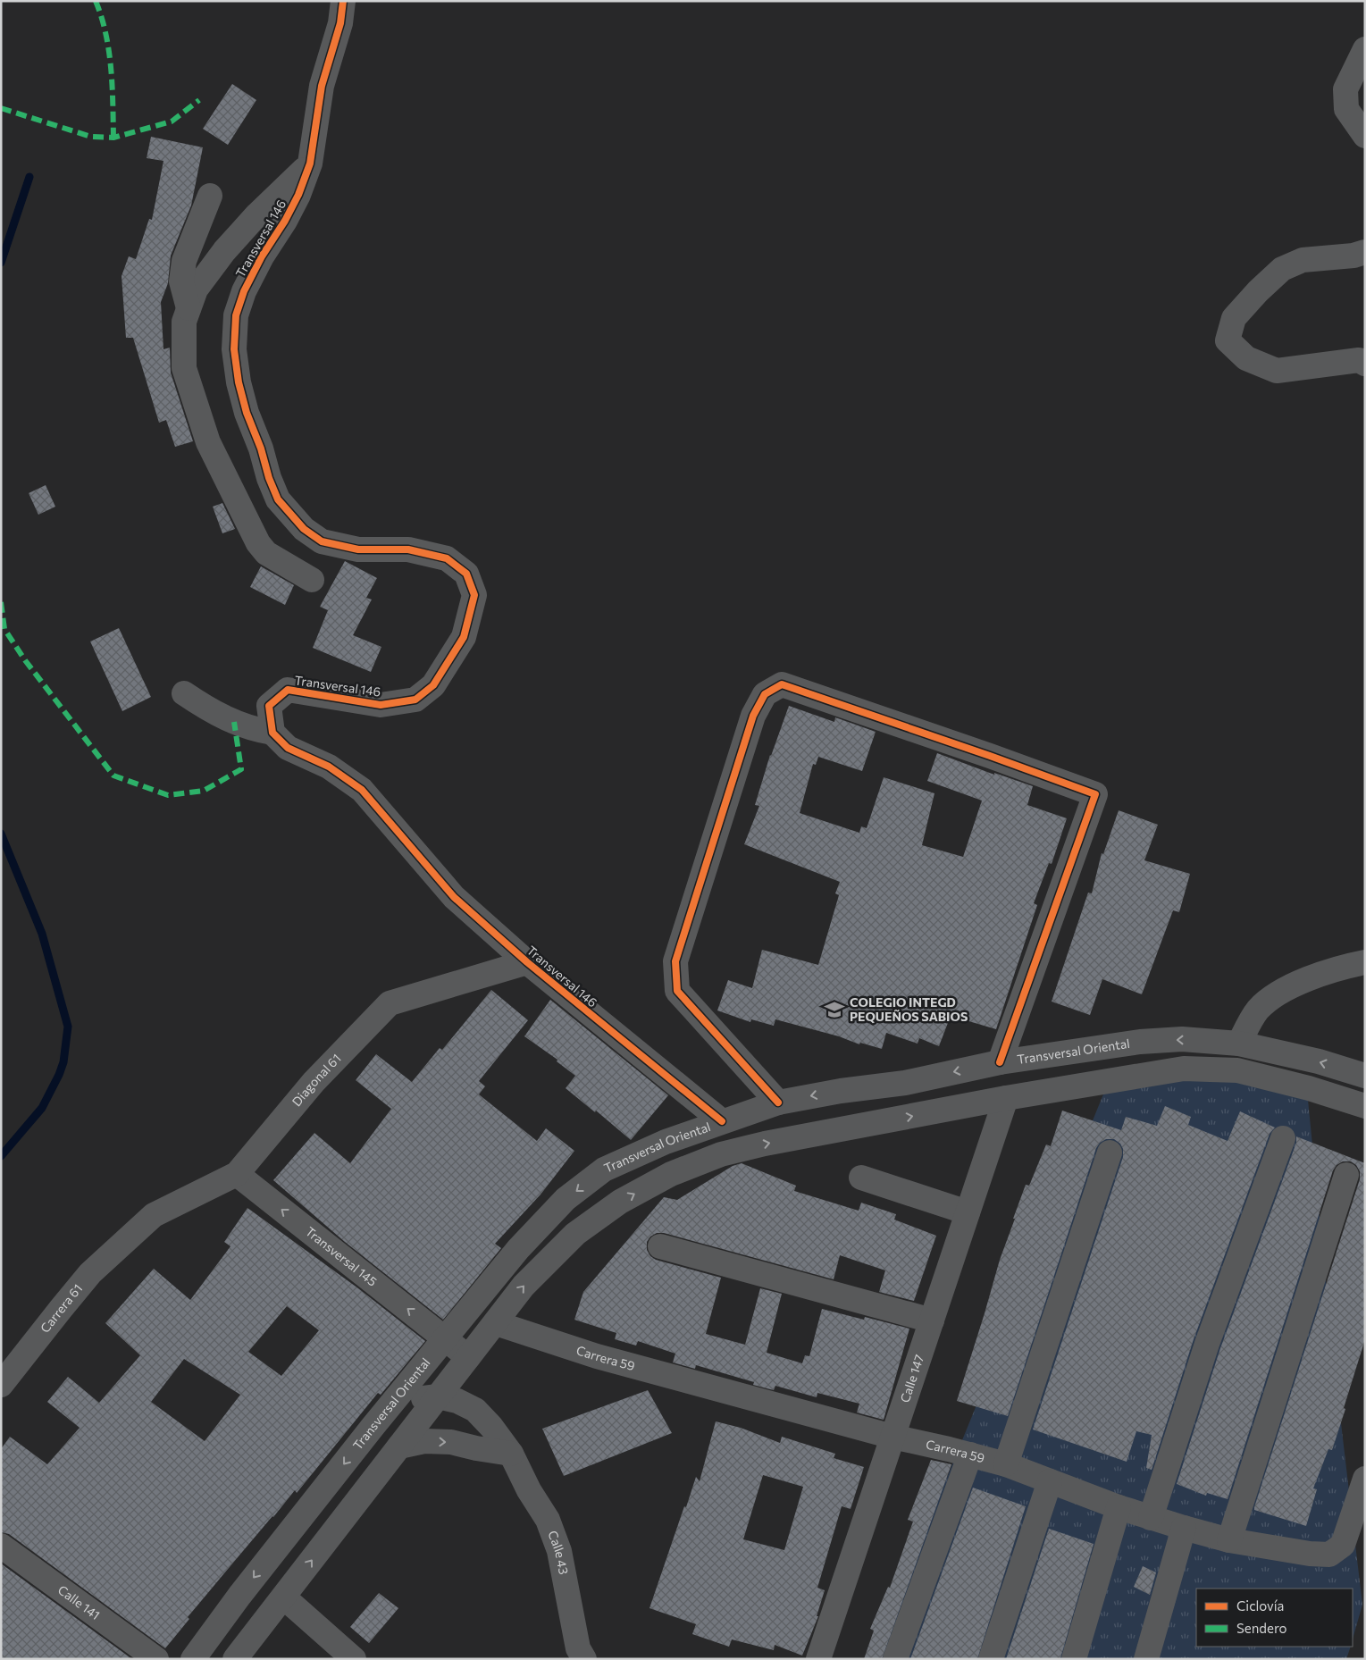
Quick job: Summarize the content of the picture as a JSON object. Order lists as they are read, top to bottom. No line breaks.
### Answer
{"streets":{"street":["Transversal 146","Transversal Oriental","Diagonal 61","Transversal 145","Carrera 61","Carrera 59","Calle 147","Calle 43","Calle 141"]},"crossings":[["Transversal 146","Transversal Oriental"],["Transversal 146","Diagonal 61"],["Transversal Oriental","Transversal 145"],["Transversal Oriental","Calle 43"],["Diagonal 61","Transversal 145"],["Diagonal 61","Carrera 61"],["Carrera 59","Calle 147"]],"one_way":["Transversal 145"],"places":{"school or university":["COLEGIO INTEGD PEQUEÑOS SABIOS"]},"legend":["Ciclovía","Sendero"]}
